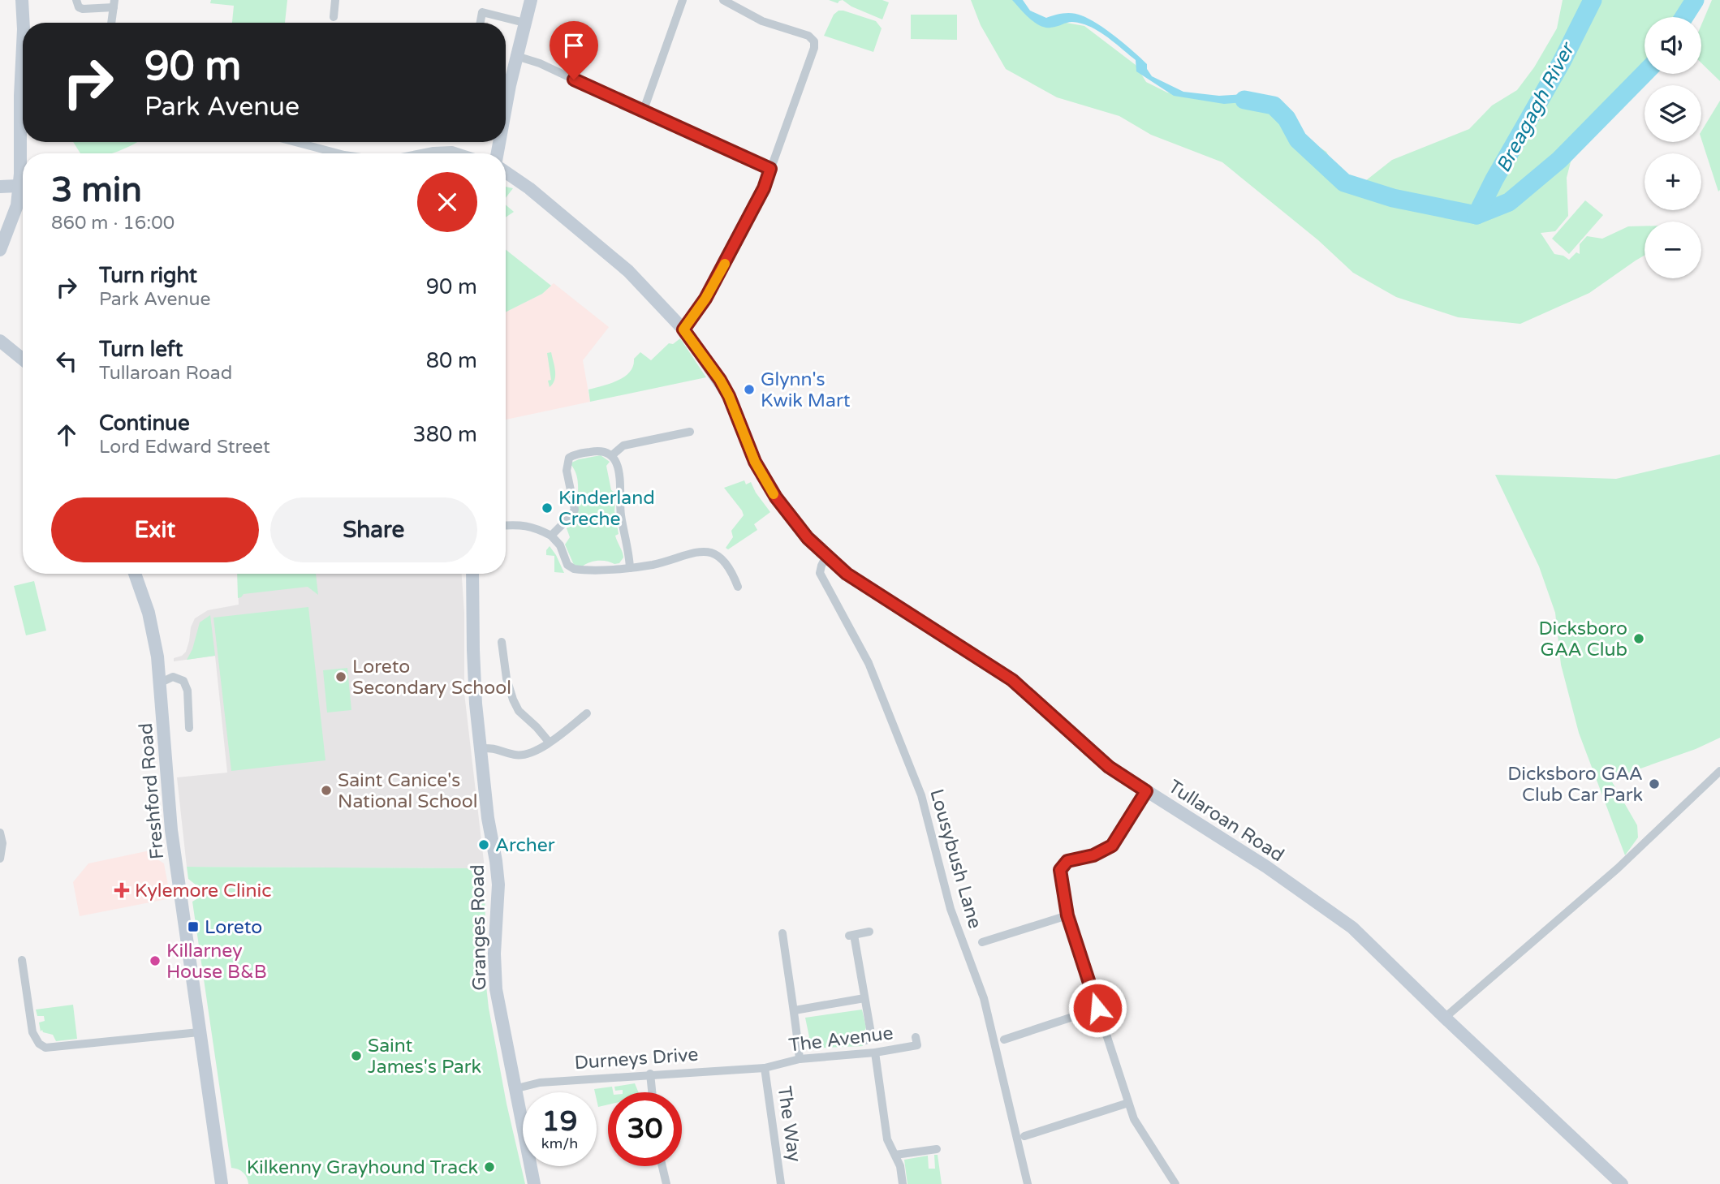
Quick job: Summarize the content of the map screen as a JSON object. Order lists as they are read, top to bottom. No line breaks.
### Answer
{"streets":{"street":["Freshford Road","Tullaroan Road","Lousybush Lane","Granges Road","The Avenue","Durneys Drive","The Way"]},"crossings":[["Tullaroan Road","Lousybush Lane"],["Granges Road","Durneys Drive"],["The Avenue","Durneys Drive"],["The Avenue","The Way"],["Durneys Drive","The Way"]],"water":["Breagagh River"],"places":{"other":["Glynn's Kwik Mart","Kinderland Creche","Dicksboro GAA Club","Loreto Secondary School","Dicksboro GAA Club Car Park","Saint Canice's National School","Archer","Killarney House B&B","Saint James's Park","Kilkenny Grayhound Track"],"health":["Kylemore Clinic"],"transit":["Loreto"]},"page":{"map_buttons":["+","−"],"turn":["90 m","Park Avenue"],"heading":["3 min","860 m · 16:00"],"list":[{"name":"Turn right","note":"Park Avenue","value":"90 m"},{"name":"Turn left","note":"Tullaroan Road","value":"80 m"},{"name":"Continue","note":"Lord Edward Street","value":"380 m"}],"buttons":["Exit","Share"],"speed":"19 km/h","limit":"30"}}
